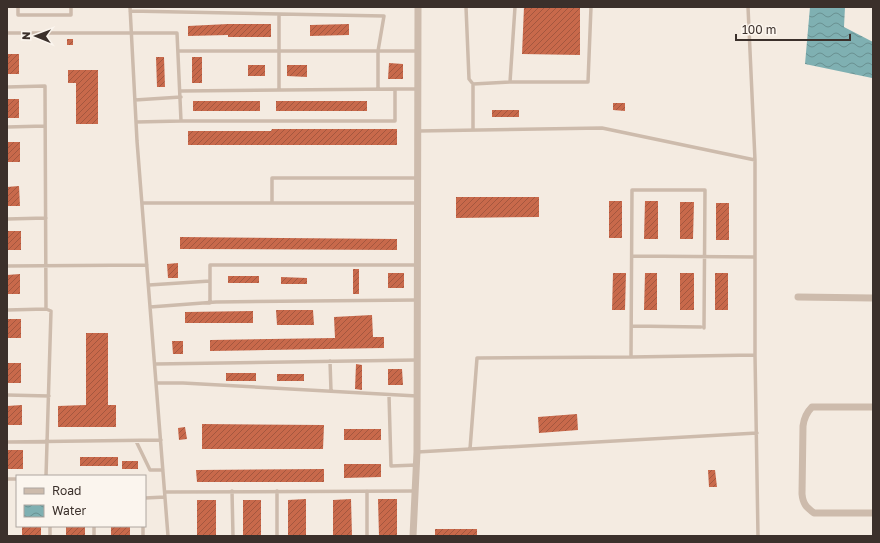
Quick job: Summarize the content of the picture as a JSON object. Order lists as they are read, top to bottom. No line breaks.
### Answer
{"legend":["Road","Water"],"scale_bar":"100 m","north":"left"}
